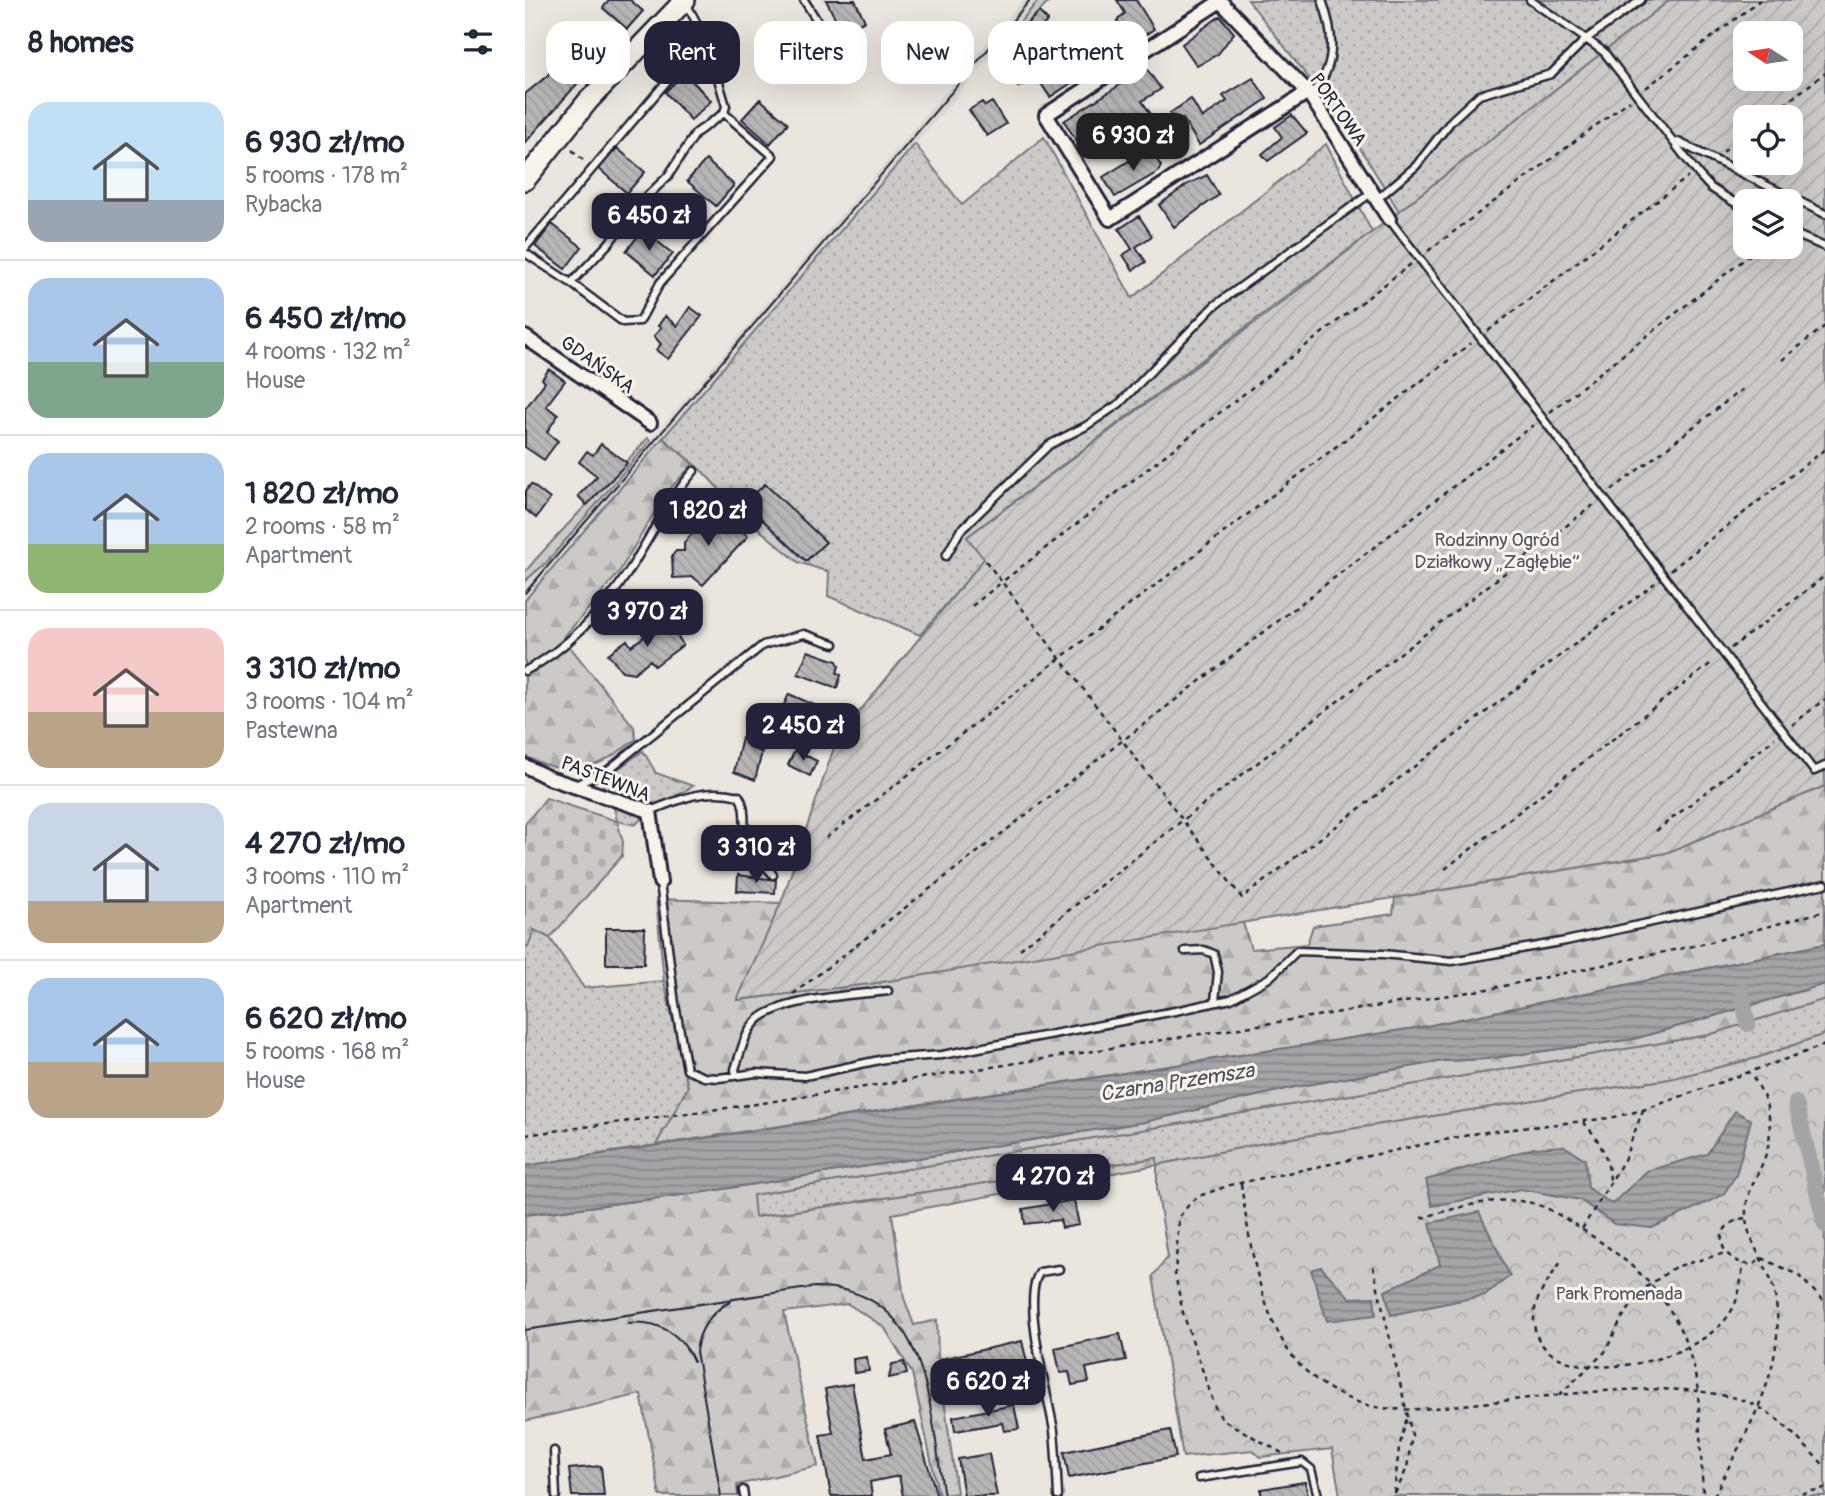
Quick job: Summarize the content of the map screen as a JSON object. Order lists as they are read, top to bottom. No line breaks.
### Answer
{"streets":{"street":["PORTOWA","GDAŃSKA","PASTEWNA"]},"water":["Czarna Przemsza"],"parks":["Rodzinny Ogród Działkowy „Zagłębie”","Park Promenada"],"north":"left","page":{"heading":"8 homes","chip":["Buy","Rent","Filters","New","Apartment"],"list":[{"name":"6 930 zł/mo","note":"5 rooms · 178 m² · Rybacka"},{"name":"6 450 zł/mo","note":"4 rooms · 132 m² · House"},{"name":"1 820 zł/mo","note":"2 rooms · 58 m² · Apartment"},{"name":"3 310 zł/mo","note":"3 rooms · 104 m² · Pastewna"},{"name":"4 270 zł/mo","note":"3 rooms · 110 m² · Apartment"},{"name":"6 620 zł/mo","note":"5 rooms · 168 m² · House"}],"price":["6 930 zł","6 450 zł","1 820 zł","3 970 zł","2 450 zł","3 310 zł","4 270 zł","6 620 zł"]}}
